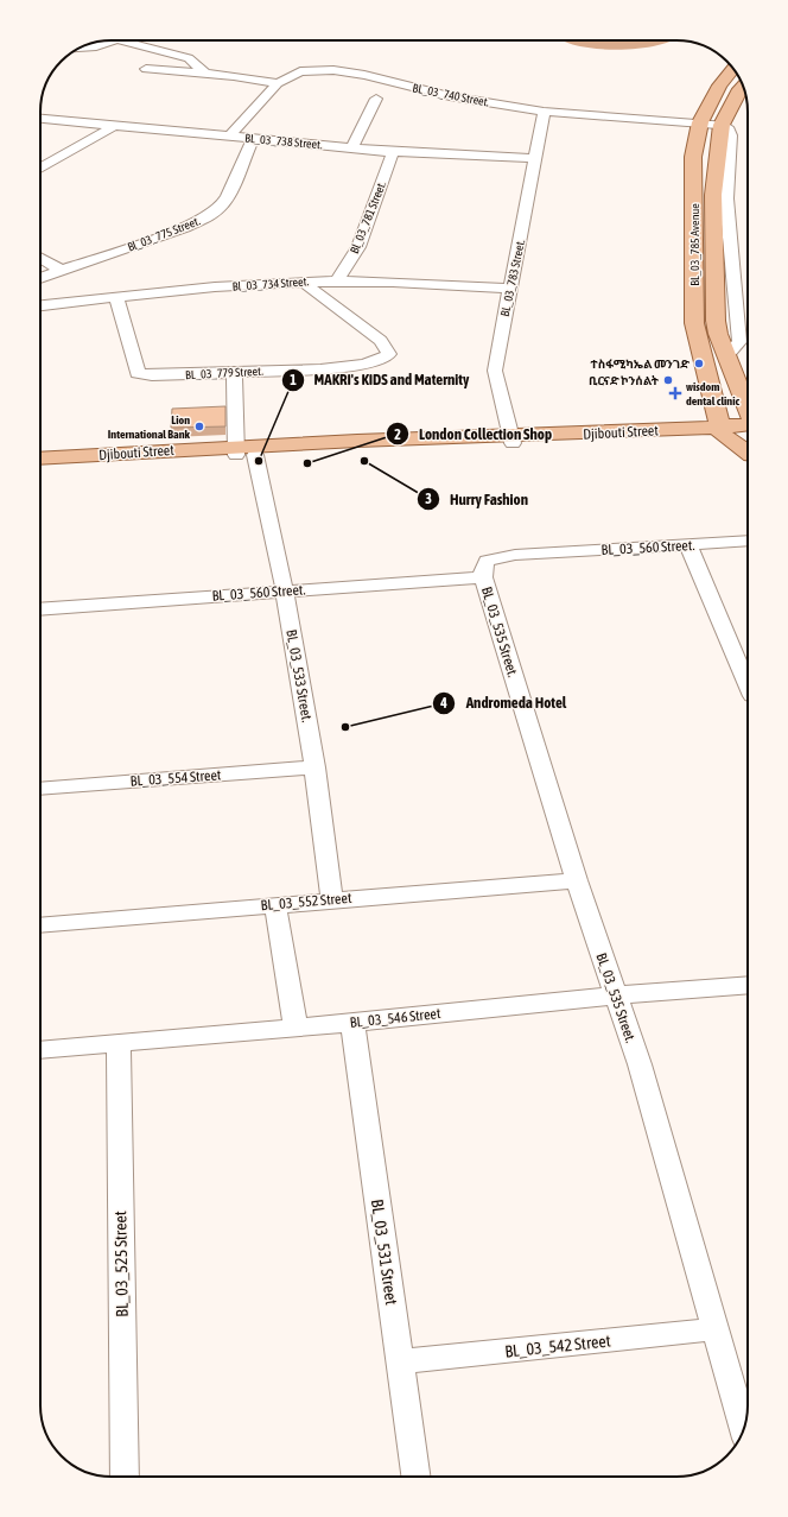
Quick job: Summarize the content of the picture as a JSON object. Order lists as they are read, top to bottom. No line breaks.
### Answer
{"streets":{"main road":["BL_03_785 Avenue","Djibouti Street"],"street":["BL_03_740 Street.","BL_03_738 Street.","Bl_03_781 Street.","Bl_03_775 Street.","BL_03_783 Street.","Bl_03_734 Street.","BL_03_779 Street.","BL_03_560 Street.","BL_03_535 Street.","BL_03_533 Street.","BL_03_554 Street","BL_03_552 Street","BL_03_546 Street","BL_03_531 Street","BL_03_525 Street","BL_03_542 Street"]},"crossings":[["BL_03_740 Street.","BL_03_738 Street."],["BL_03_740 Street.","BL_03_785 Avenue"],["BL_03_740 Street.","BL_03_783 Street."],["BL_03_738 Street.","Bl_03_781 Street."],["BL_03_738 Street.","Bl_03_775 Street."],["BL_03_738 Street.","BL_03_783 Street."],["Bl_03_781 Street.","Bl_03_734 Street."],["BL_03_785 Avenue","Djibouti Street"],["BL_03_783 Street.","Bl_03_734 Street."],["BL_03_783 Street.","Djibouti Street"],["Bl_03_734 Street.","BL_03_779 Street."],["BL_03_779 Street.","BL_03_533 Street."],["Djibouti Street","BL_03_533 Street."],["BL_03_560 Street.","BL_03_535 Street."],["BL_03_560 Street.","BL_03_533 Street."],["BL_03_535 Street.","BL_03_552 Street"],["BL_03_535 Street.","BL_03_546 Street"],["BL_03_535 Street.","BL_03_542 Street"],["BL_03_533 Street.","BL_03_554 Street"],["BL_03_533 Street.","BL_03_552 Street"],["BL_03_546 Street","BL_03_531 Street"],["BL_03_546 Street","BL_03_525 Street"],["BL_03_531 Street","BL_03_542 Street"]],"places":{"other":["ተስፋሚካኤል መንገድ","ቢርናድ ኮንሰልት","Lion International Bank","MAKRI's KIDS and Maternity","Hurry Fashion","London Collection Shop","Andromeda Hotel"],"health":["wisdom dental clinic"]}}
